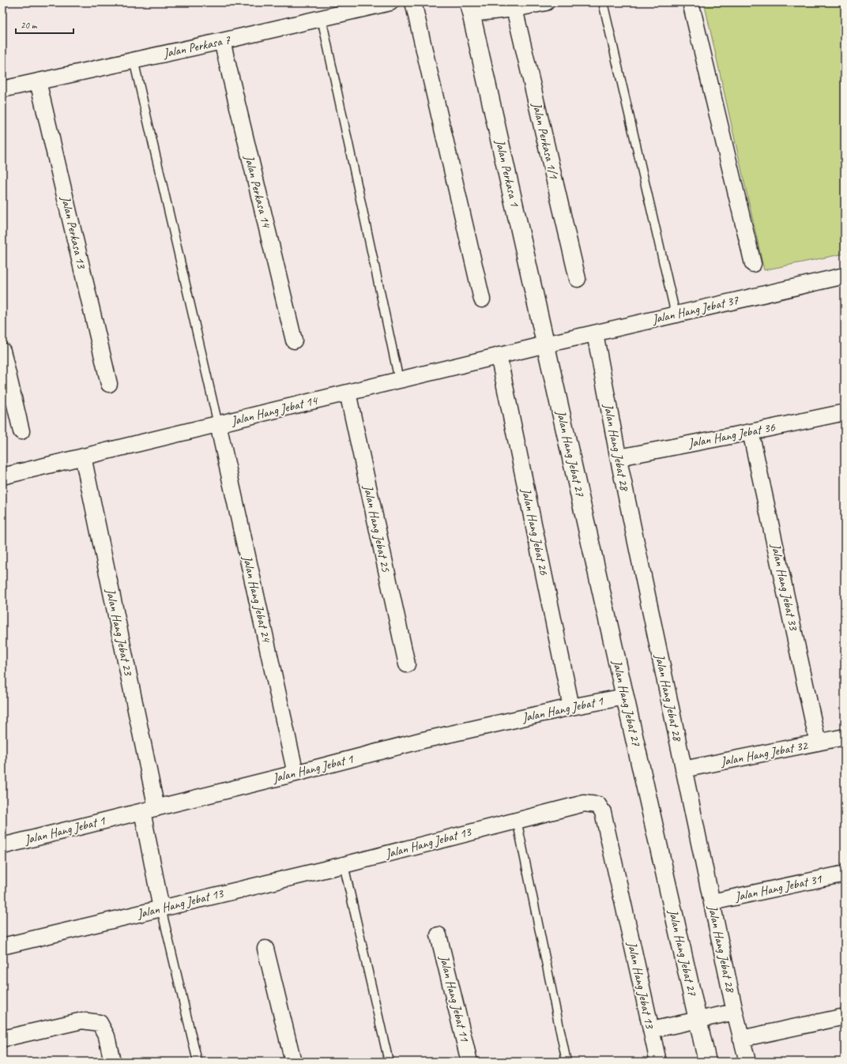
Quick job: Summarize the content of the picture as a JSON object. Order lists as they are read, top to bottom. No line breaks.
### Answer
{"streets":{"street":["Jalan Perkasa 7","Jalan Perkasa 1/1","Jalan Perkasa 1","Jalan Perkasa 14","Jalan Perkasa 13","Jalan Hang Jebat 37","Jalan Hang Jebat 14","Jalan Hang Jebat 36","Jalan Hang Jebat 28","Jalan Hang Jebat 27","Jalan Hang Jebat 25","Jalan Hang Jebat 26","Jalan Hang Jebat 33","Jalan Hang Jebat 24","Jalan Hang Jebat 23","Jalan Hang Jebat 1","Jalan Hang Jebat 32","Jalan Hang Jebat 13","Jalan Hang Jebat 31","Jalan Hang Jebat 11"]},"crossings":[["Jalan Perkasa 7","Jalan Perkasa 14"],["Jalan Perkasa 7","Jalan Perkasa 13"],["Jalan Perkasa 1","Jalan Hang Jebat 37"],["Jalan Perkasa 1","Jalan Hang Jebat 14"],["Jalan Perkasa 1","Jalan Hang Jebat 27"],["Jalan Hang Jebat 37","Jalan Hang Jebat 14"],["Jalan Hang Jebat 37","Jalan Hang Jebat 28"],["Jalan Hang Jebat 37","Jalan Hang Jebat 27"],["Jalan Hang Jebat 14","Jalan Hang Jebat 27"],["Jalan Hang Jebat 14","Jalan Hang Jebat 25"],["Jalan Hang Jebat 14","Jalan Hang Jebat 26"],["Jalan Hang Jebat 14","Jalan Hang Jebat 24"],["Jalan Hang Jebat 14","Jalan Hang Jebat 23"],["Jalan Hang Jebat 36","Jalan Hang Jebat 28"],["Jalan Hang Jebat 36","Jalan Hang Jebat 33"],["Jalan Hang Jebat 28","Jalan Hang Jebat 32"],["Jalan Hang Jebat 28","Jalan Hang Jebat 31"],["Jalan Hang Jebat 27","Jalan Hang Jebat 1"],["Jalan Hang Jebat 26","Jalan Hang Jebat 1"],["Jalan Hang Jebat 33","Jalan Hang Jebat 32"],["Jalan Hang Jebat 24","Jalan Hang Jebat 1"],["Jalan Hang Jebat 23","Jalan Hang Jebat 1"],["Jalan Hang Jebat 23","Jalan Hang Jebat 13"]],"scale_bar":"20 m"}
